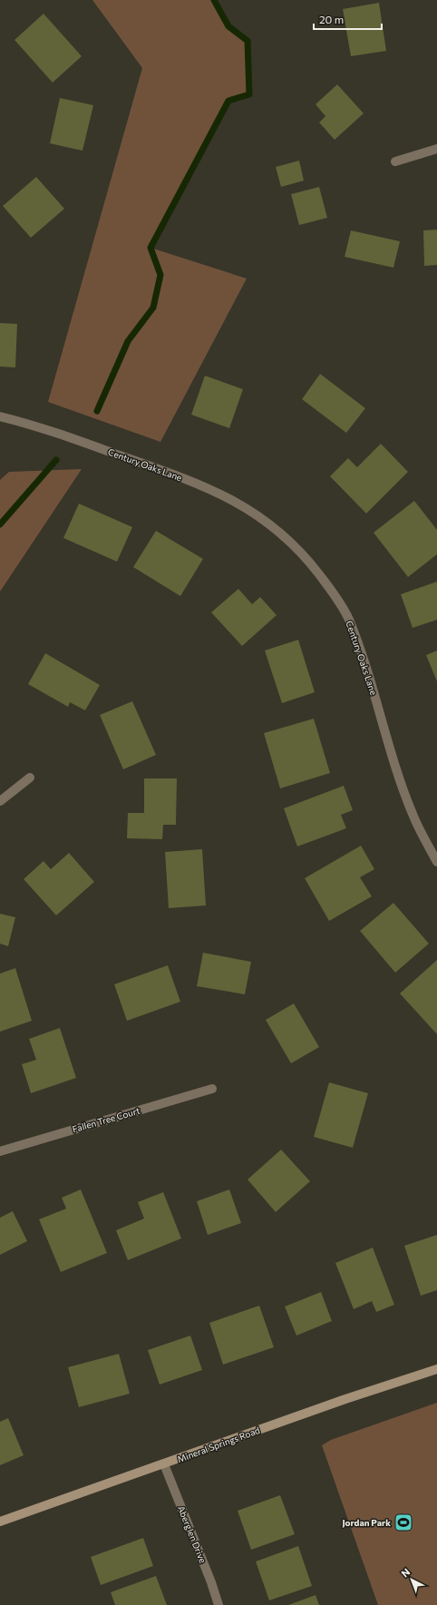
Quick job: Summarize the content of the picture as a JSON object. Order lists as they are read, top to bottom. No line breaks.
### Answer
{"streets":{"street":["Century Oaks Lane","Fallen Tree Court","Mineral Springs Road","Aberglen Drive"]},"crossings":[["Mineral Springs Road","Aberglen Drive"]],"places":{"sports":["Jordan Park"]},"scale_bar":"20 m","north":"top left"}
